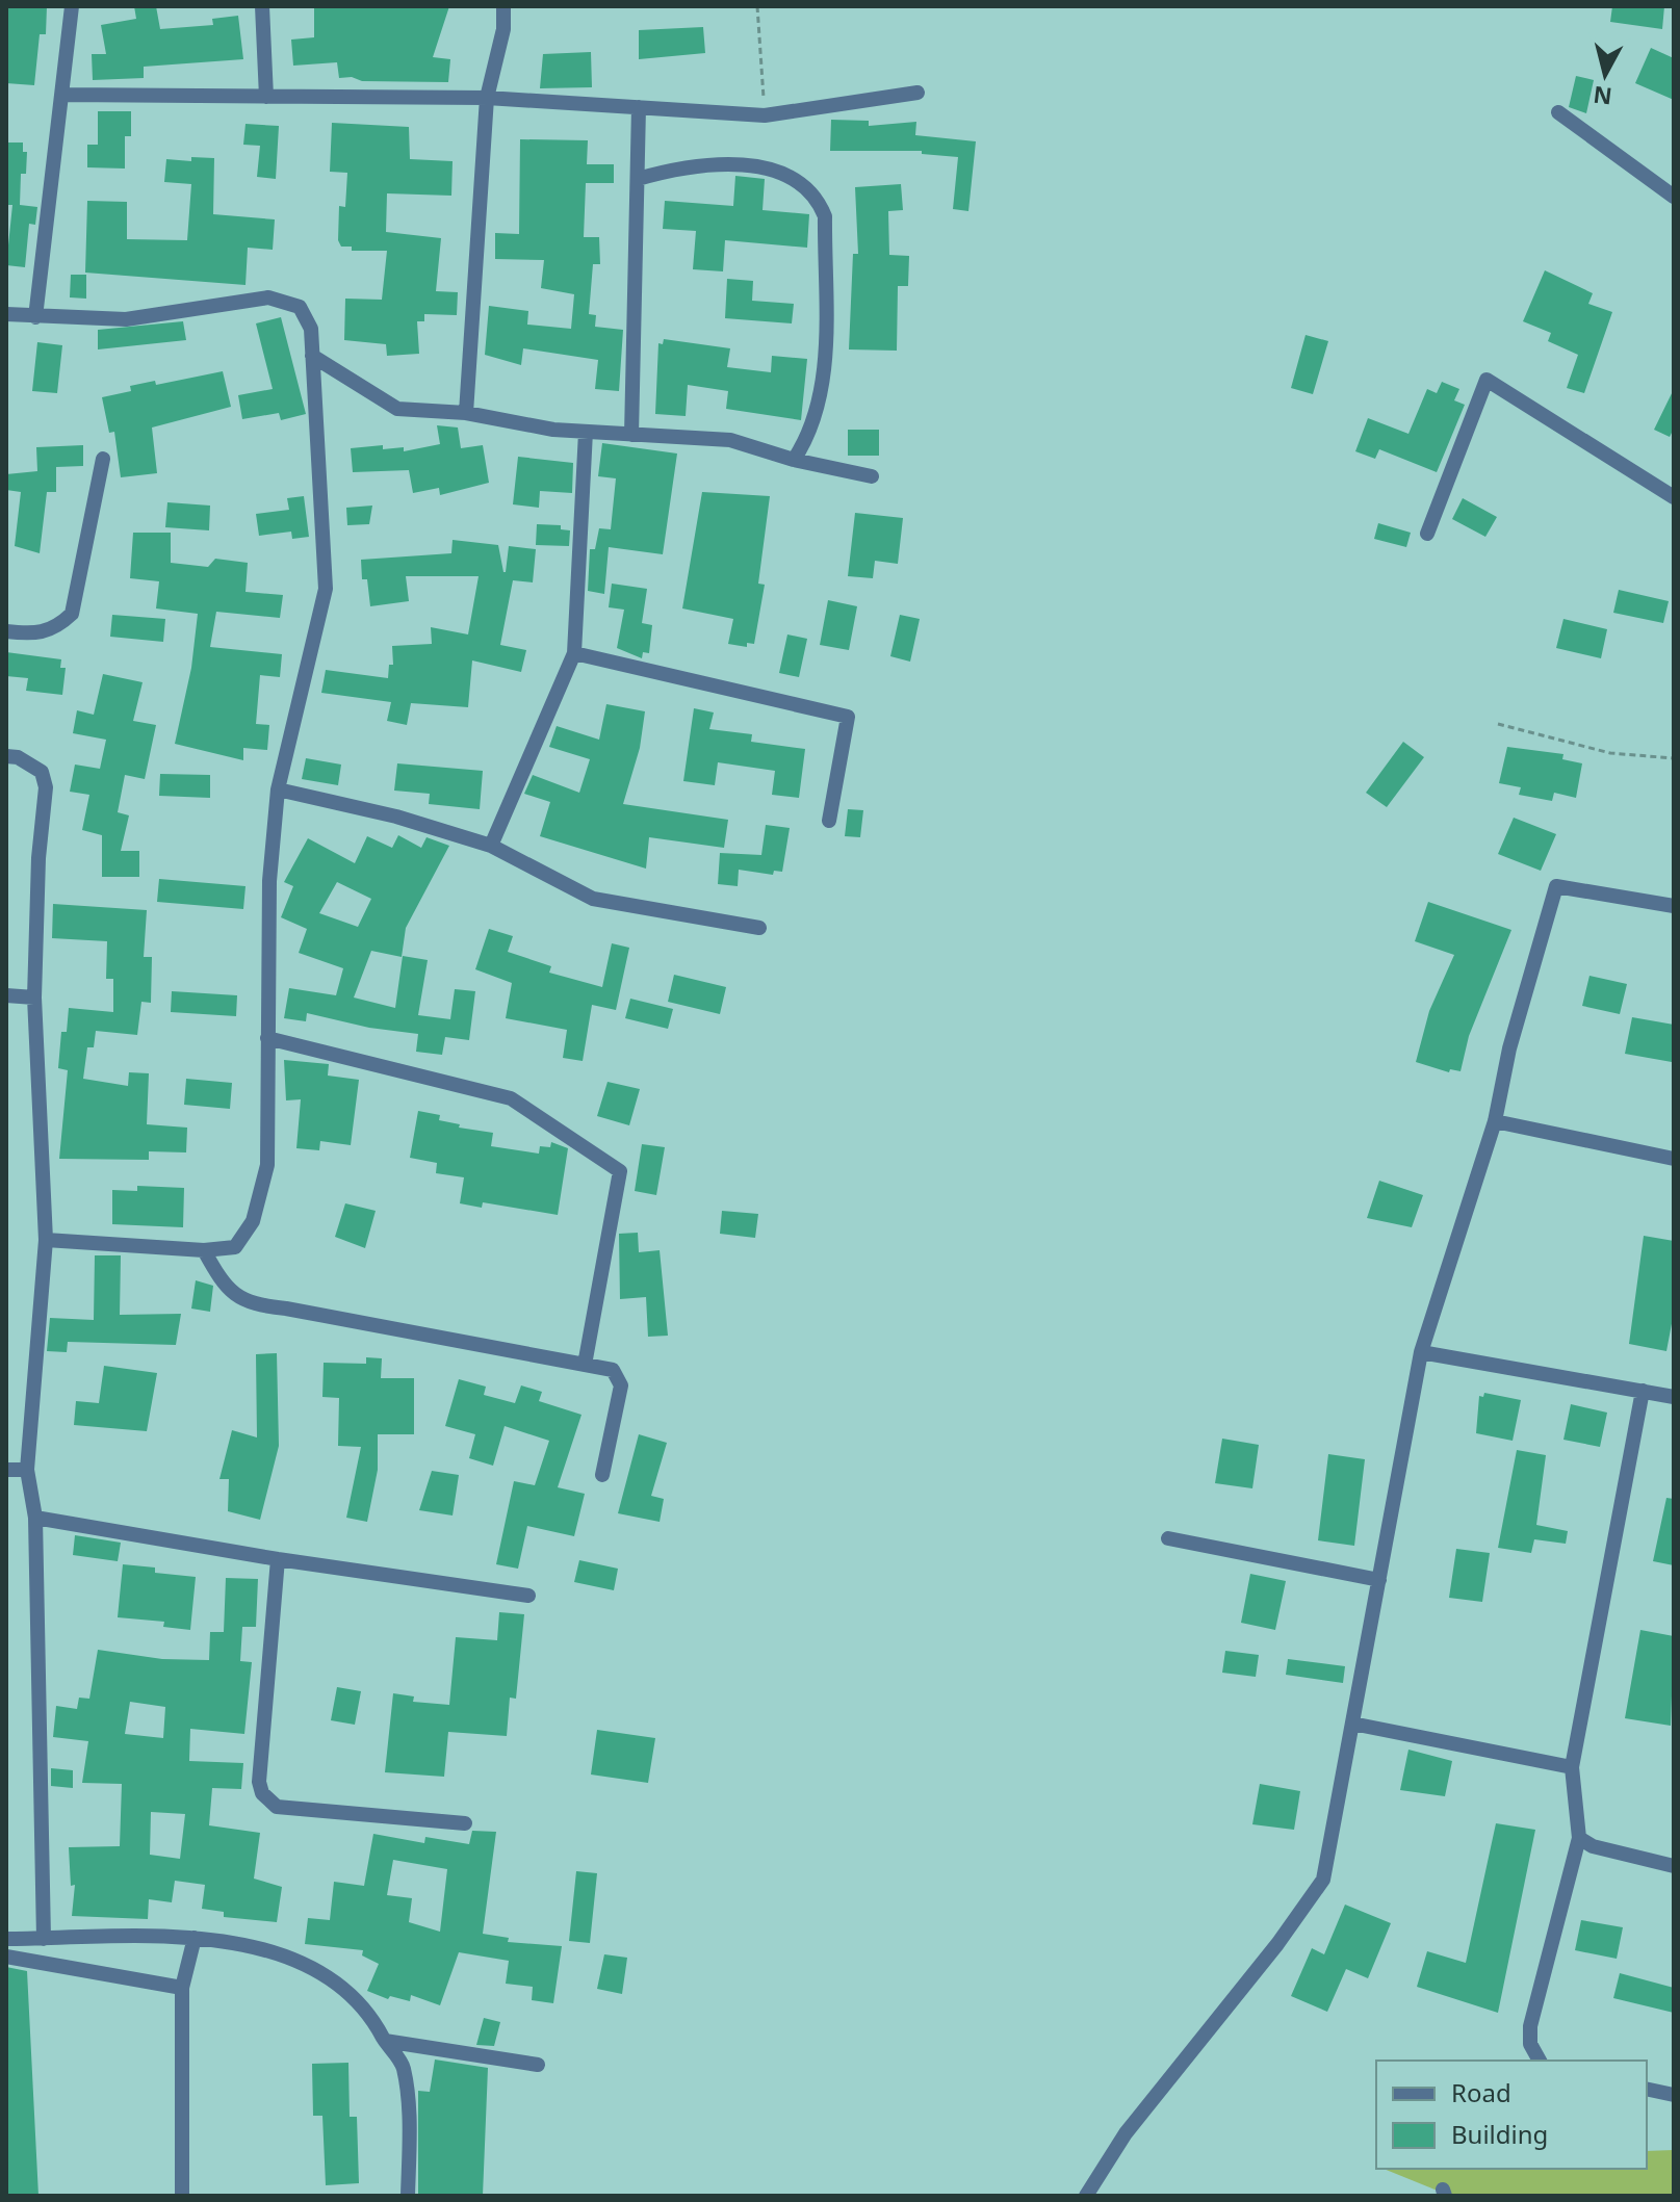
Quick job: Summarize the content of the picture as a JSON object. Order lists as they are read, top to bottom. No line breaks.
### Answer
{"legend":["Road","Building"],"north":"bottom"}
